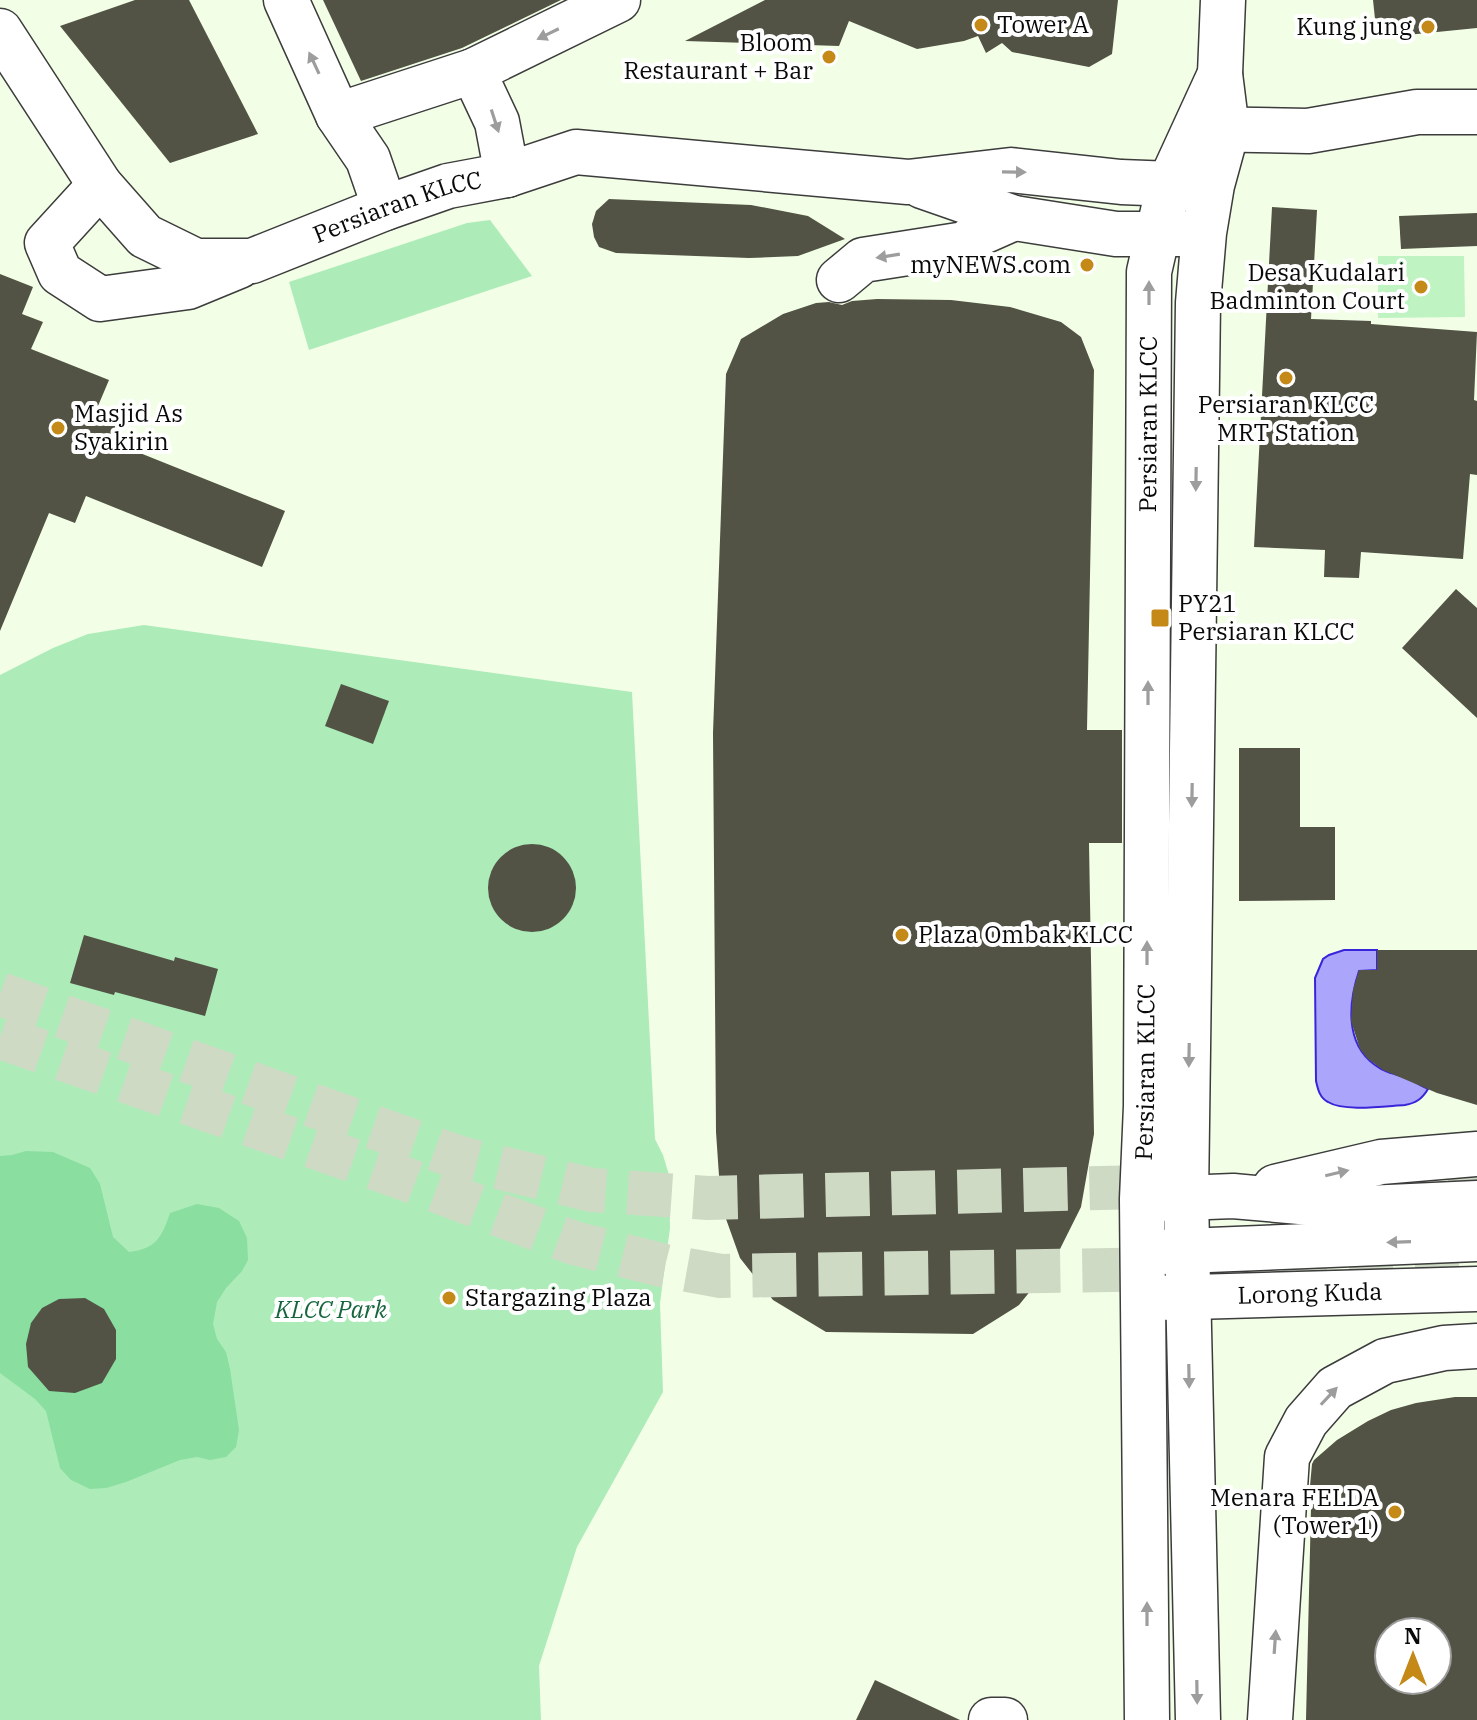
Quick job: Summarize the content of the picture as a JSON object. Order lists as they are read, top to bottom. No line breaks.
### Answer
{"streets":{"street":["Persiaran KLCC","Lorong Kuda"]},"crossings":[["Persiaran KLCC","Lorong Kuda"]],"parks":["KLCC Park"],"places":{"other":["Tower A","Kung jung","Bloom Restaurant + Bar","myNEWS.com","Desa Kudalari Badminton Court","Persiaran KLCC MRT Station","Masjid As Syakirin","Plaza Ombak KLCC","Stargazing Plaza","Menara FELDA (Tower 1)"],"transit":["PY21 Persiaran KLCC"]},"north":"top"}
